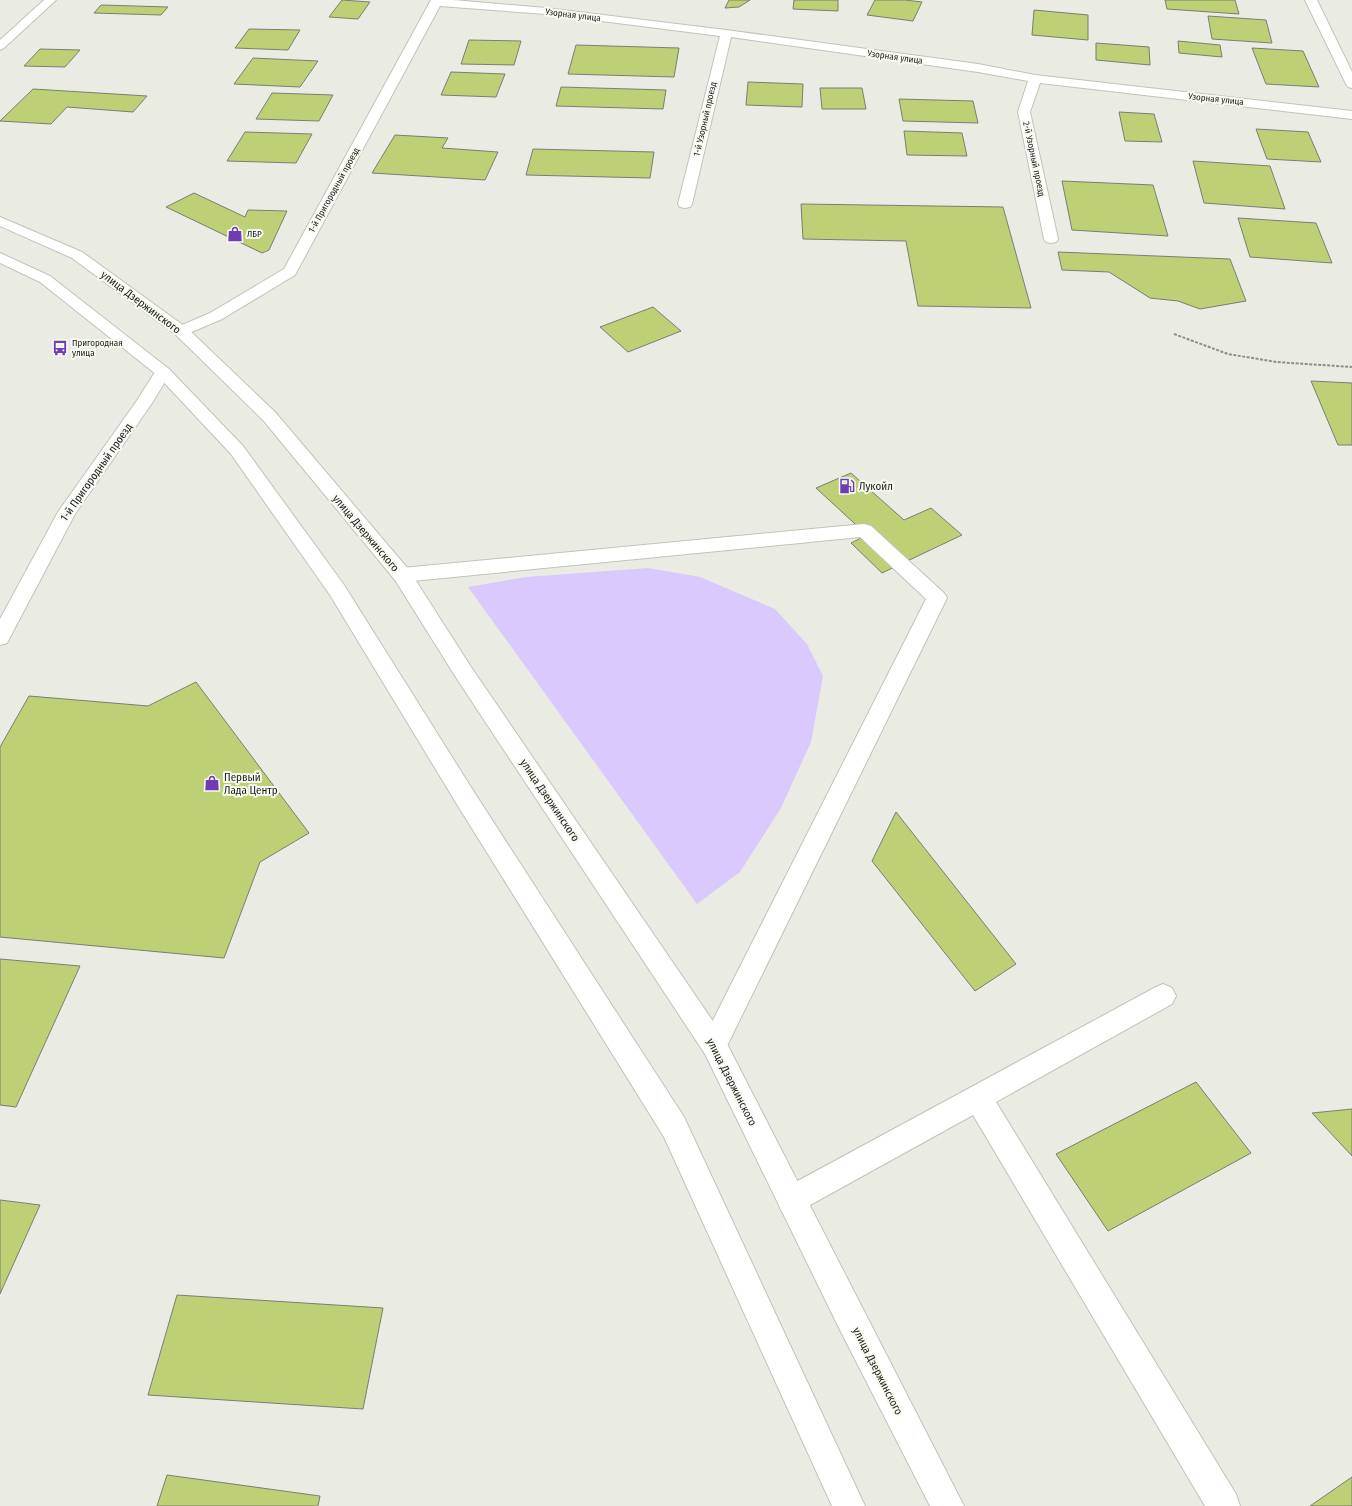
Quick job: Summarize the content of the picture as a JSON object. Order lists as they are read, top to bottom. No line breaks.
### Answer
{"streets":{"street":["Узорная улица","1-й Узорный проезд","2-й Узорный проезд","1-й Пригородный проезд","улица Дзержинского"]},"crossings":[["Узорная улица","1-й Узорный проезд"],["Узорная улица","2-й Узорный проезд"],["Узорная улица","1-й Пригородный проезд"],["1-й Пригородный проезд","улица Дзержинского"]],"places":{"shop":["ЛБР","Первый Лада Центр"],"bus stop":["Пригородная улица"],"fuel station":["Лукойл"]}}
